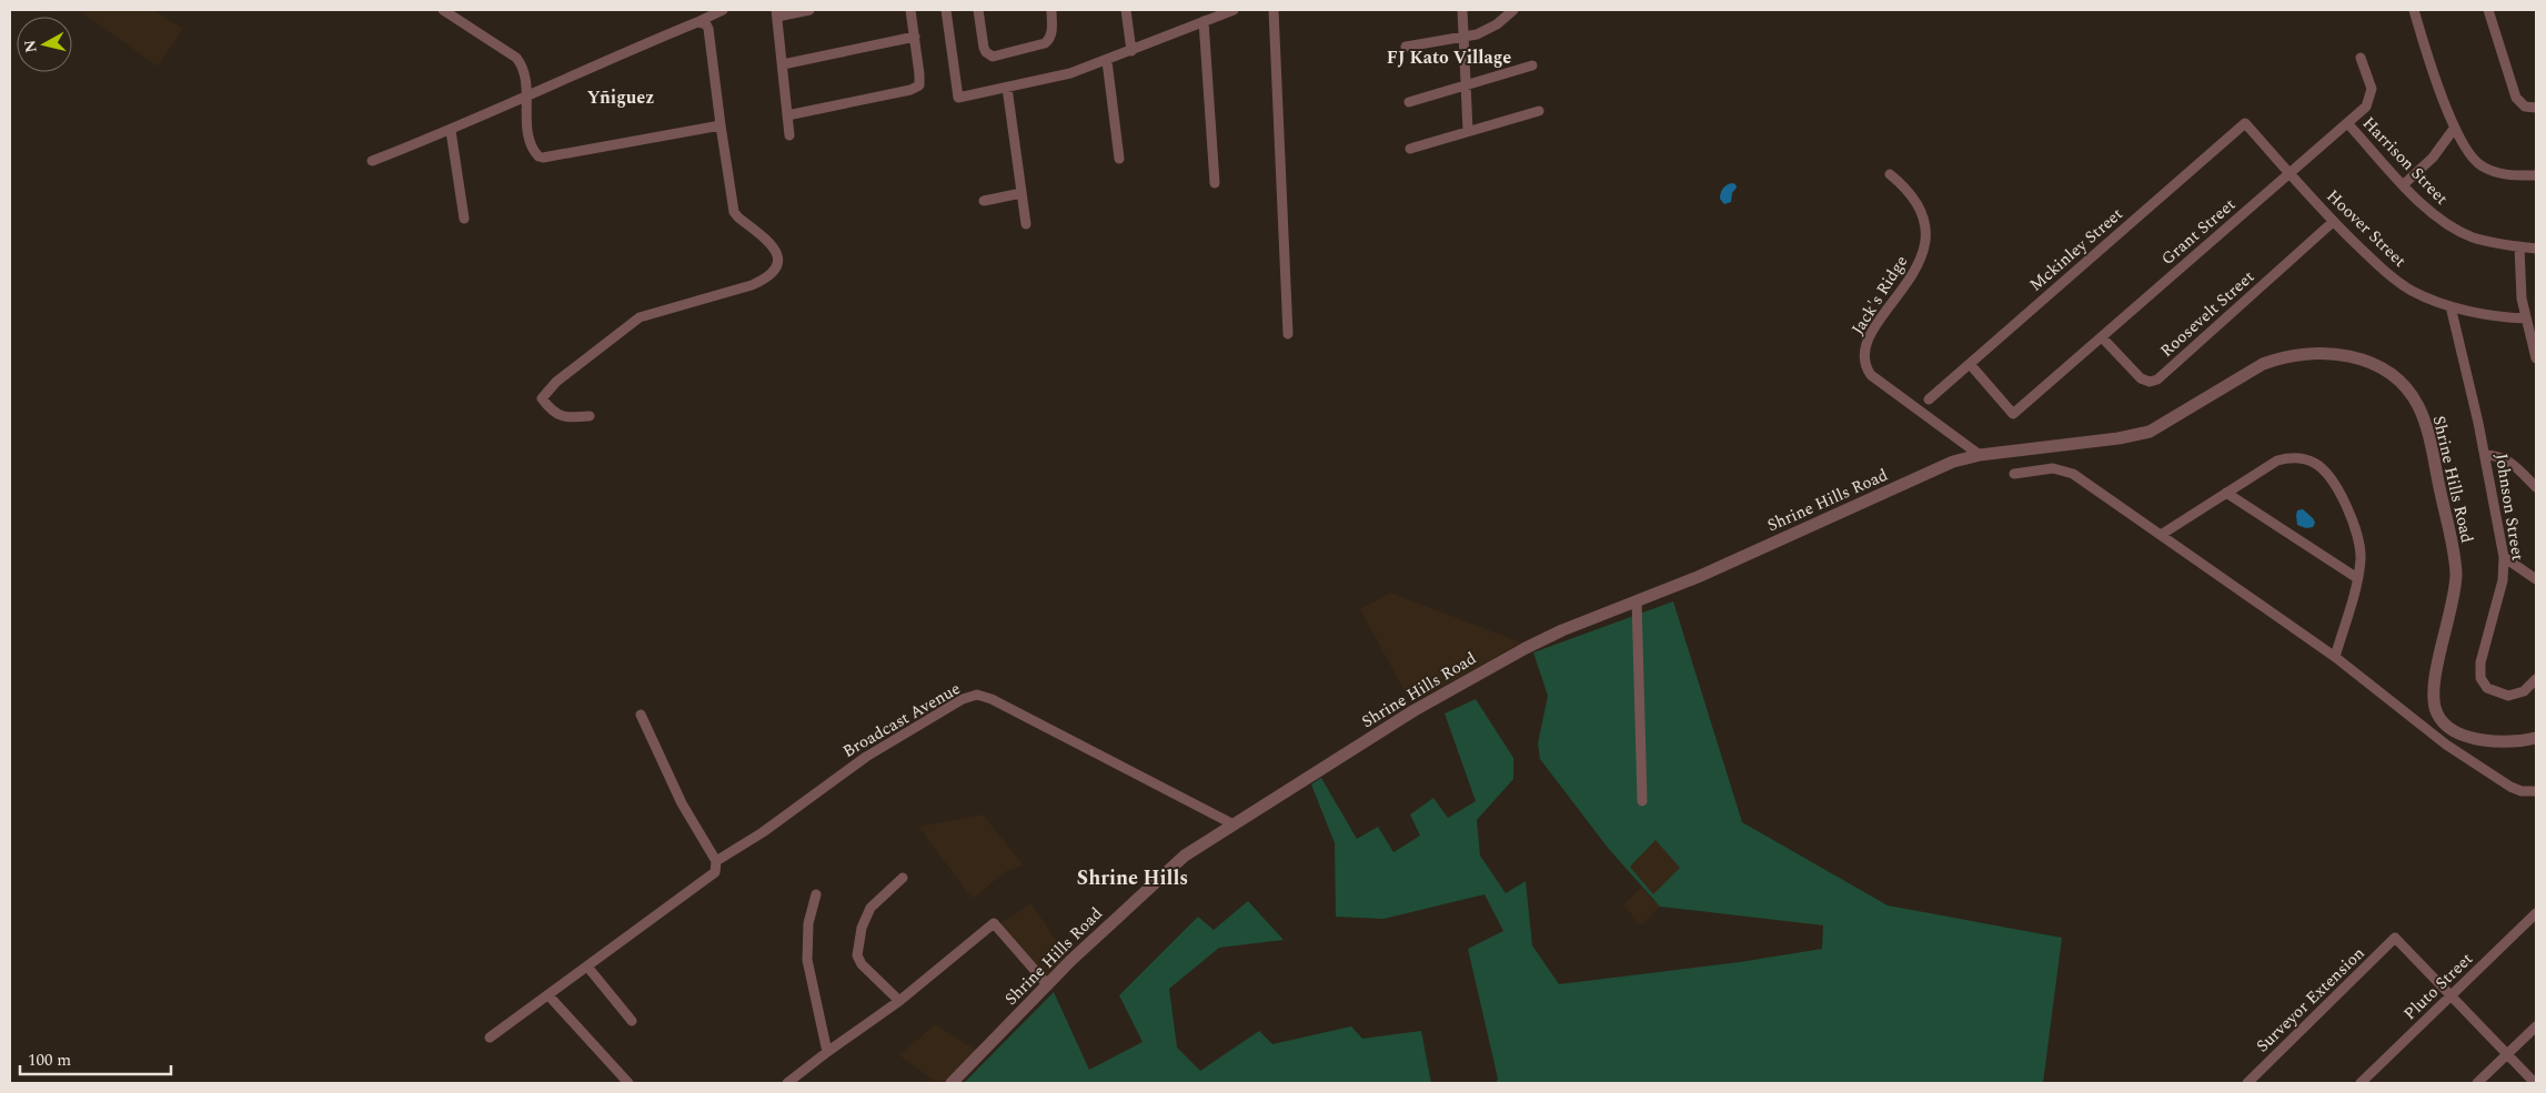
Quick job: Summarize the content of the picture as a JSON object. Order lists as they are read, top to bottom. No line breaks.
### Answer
{"streets":{"street":["Harrison Street","Hoover Street","Grant Street","Mckinley Street","Jack's Ridge","Roosevelt Street","Shrine Hills Road","Johnson Street","Broadcast Avenue","Pluto Street","Surveyor Extension"]},"crossings":[["Harrison Street","Grant Street"],["Hoover Street","Grant Street"],["Hoover Street","Mckinley Street"],["Hoover Street","Roosevelt Street"],["Hoover Street","Johnson Street"],["Grant Street","Mckinley Street"],["Grant Street","Roosevelt Street"],["Jack's Ridge","Shrine Hills Road"],["Shrine Hills Road","Broadcast Avenue"],["Pluto Street","Surveyor Extension"]],"districts":["FJ Kato Village","Yñiguez","Shrine Hills"],"scale_bar":"100 m","north":"left"}
